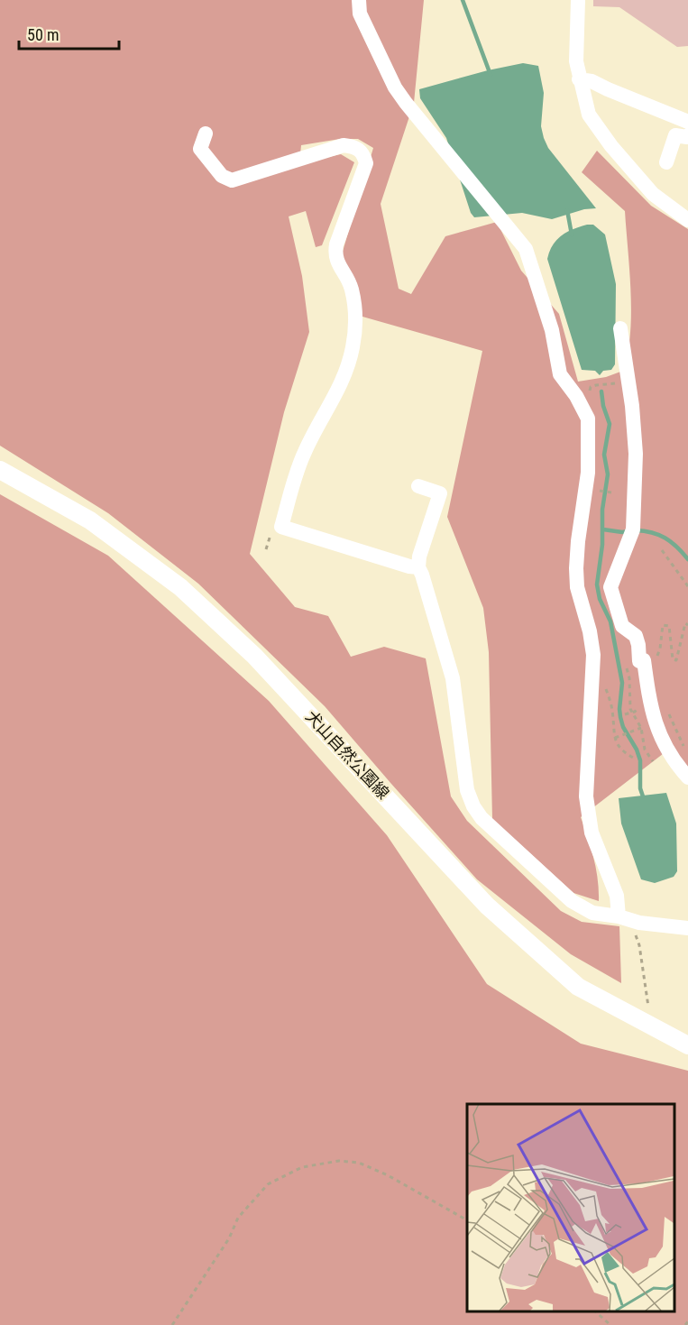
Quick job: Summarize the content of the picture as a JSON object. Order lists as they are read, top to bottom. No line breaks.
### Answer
{"streets":{"main road":["犬山自然公園線"]},"scale_bar":"50 m"}
